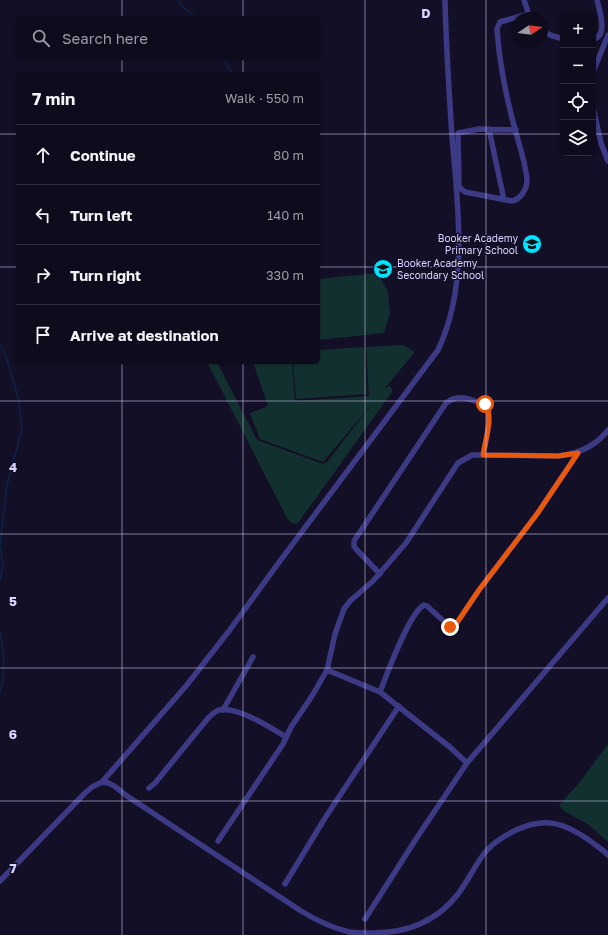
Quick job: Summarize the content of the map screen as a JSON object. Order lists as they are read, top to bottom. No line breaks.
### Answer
{"places":{"school or university":["Booker Academy Primary School","Booker Academy Secondary School"]},"north":"right","page":{"map_buttons":["+","−"],"search":"Search here","heading":["7 min","Walk · 550 m"],"list":[["Continue","80 m"],["Turn left","140 m"],["Turn right","330 m"],"Arrive at destination"]},"grid":{"columns":["D"],"rows":["4","5","6","7"]}}
